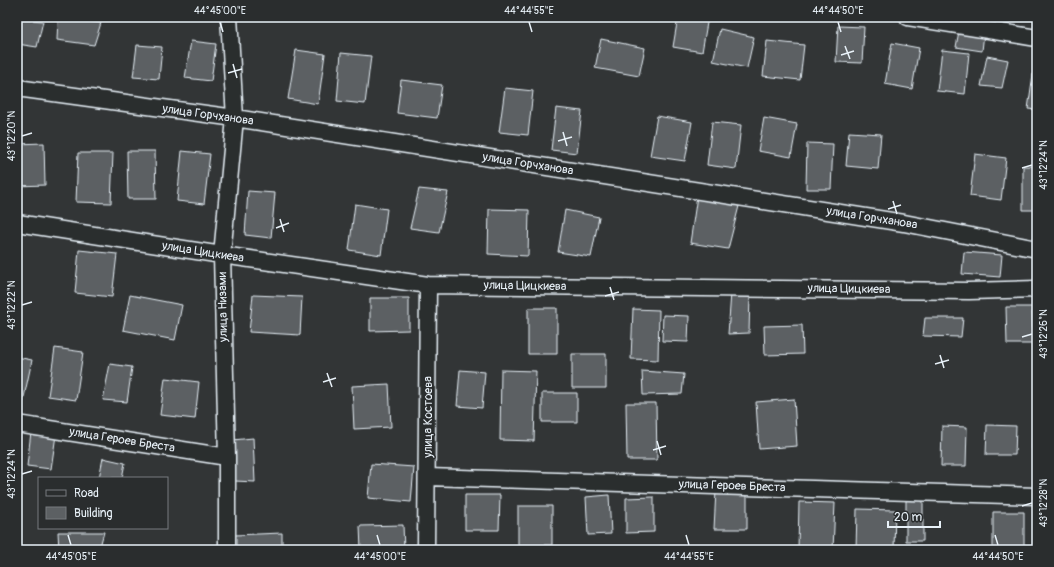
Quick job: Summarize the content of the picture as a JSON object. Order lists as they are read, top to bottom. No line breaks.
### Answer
{"streets":{"street":["улица Горчханова","улица Цицкиева","улица Низами","улица Костоева","улица Героев Бреста"]},"crossings":[["улица Горчханова","улица Низами"],["улица Цицкиева","улица Низами"],["улица Цицкиева","улица Костоева"],["улица Низами","улица Героев Бреста"],["улица Костоева","улица Героев Бреста"]],"legend":["Road","Building"],"scale_bar":"20 m","coordinates":["44°45'00\"E","44°44'55\"E","44°44'50\"E","43°12'20\"N","43°12'24\"N","43°12'22\"N","43°12'26\"N","43°12'28\"N","44°45'05\"E"]}
